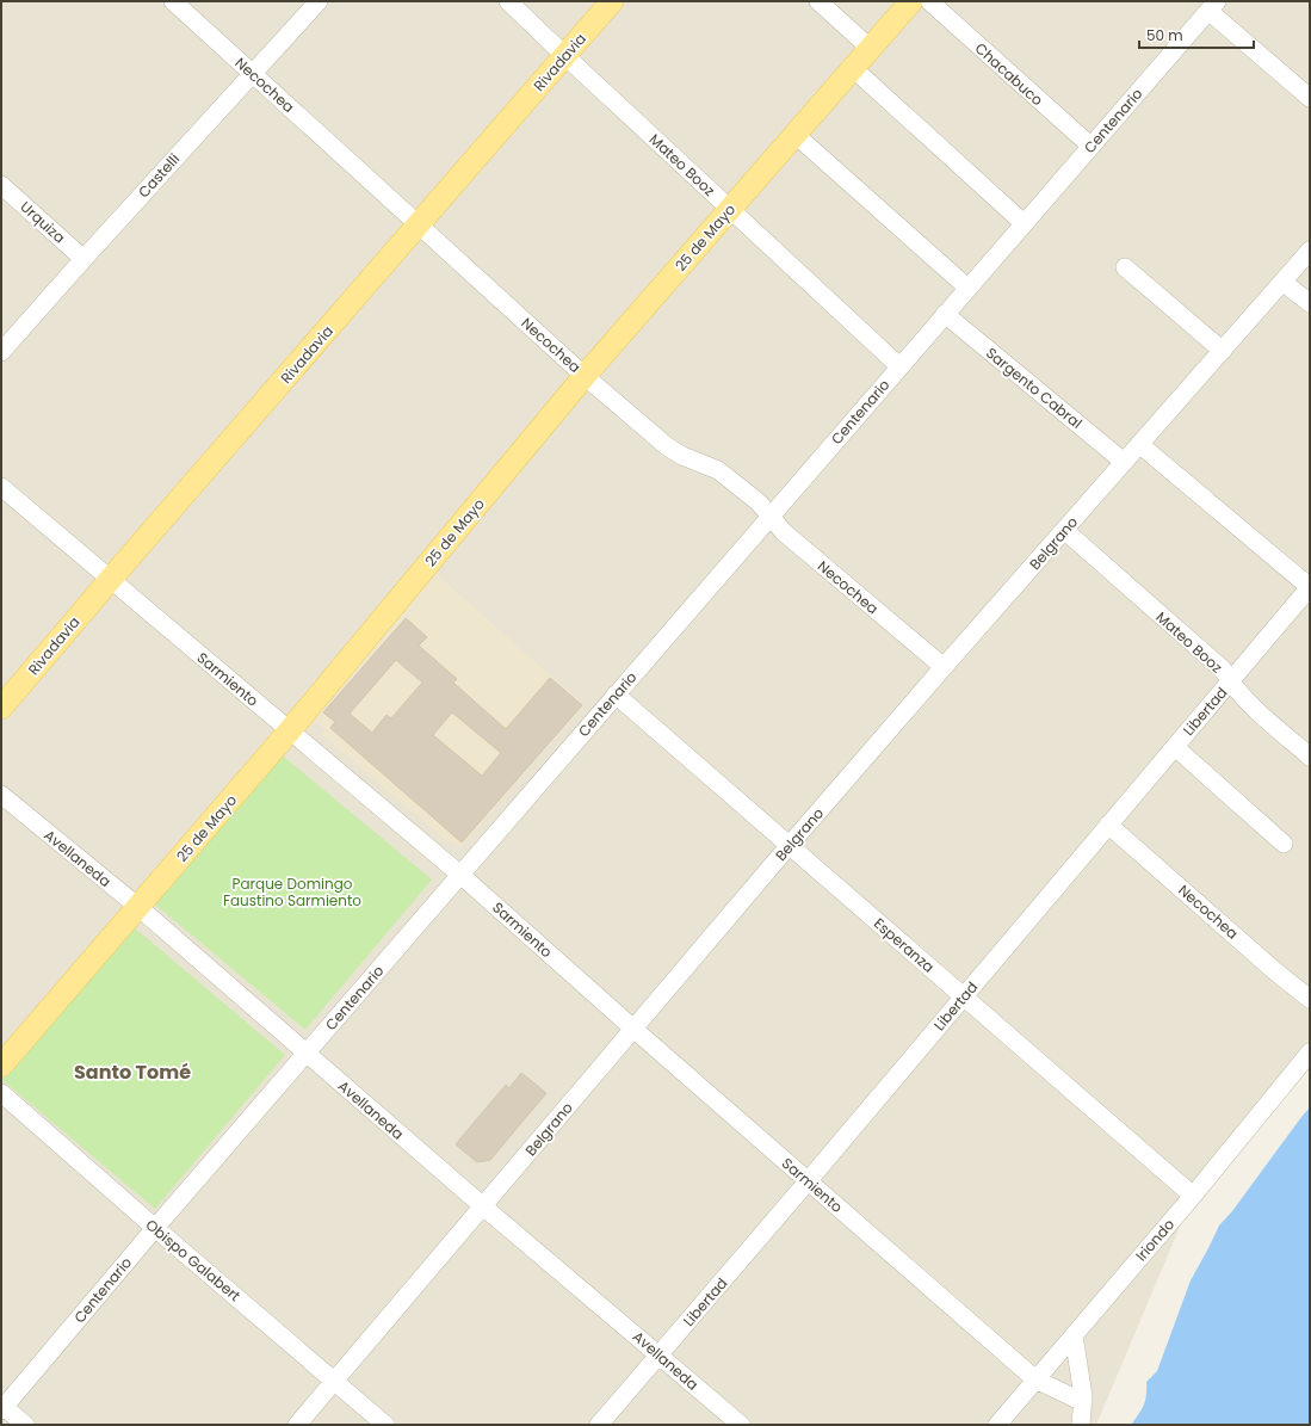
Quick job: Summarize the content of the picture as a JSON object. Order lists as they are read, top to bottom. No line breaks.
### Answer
{"streets":{"main road":["Rivadavia","25 de Mayo"],"street":["Chacabuco","Necochea","Centenario","Mateo Booz","Castelli","Urquiza","Sargento Cabral","Belgrano","Sarmiento","Libertad","Avellaneda","Esperanza","Iriondo","Obispo Galabert"]},"crossings":[["Rivadavia","Necochea"],["Rivadavia","Mateo Booz"],["Rivadavia","Sarmiento"],["Chacabuco","Centenario"],["Necochea","Centenario"],["Necochea","Castelli"],["Necochea","25 de Mayo"],["Necochea","Belgrano"],["Necochea","Libertad"],["Centenario","Mateo Booz"],["Centenario","Sargento Cabral"],["Centenario","Sarmiento"],["Centenario","Avellaneda"],["Centenario","Esperanza"],["Centenario","Obispo Galabert"],["Mateo Booz","25 de Mayo"],["Mateo Booz","Belgrano"],["Mateo Booz","Libertad"],["Castelli","Urquiza"],["25 de Mayo","Sarmiento"],["25 de Mayo","Avellaneda"],["Sargento Cabral","Belgrano"],["Belgrano","Sarmiento"],["Belgrano","Avellaneda"],["Belgrano","Esperanza"],["Belgrano","Obispo Galabert"],["Sarmiento","Libertad"],["Sarmiento","Iriondo"],["Libertad","Avellaneda"],["Libertad","Esperanza"],["Esperanza","Iriondo"]],"districts":["Santo Tomé"],"parks":["Parque Domingo Faustino Sarmiento"],"scale_bar":"50 m"}
